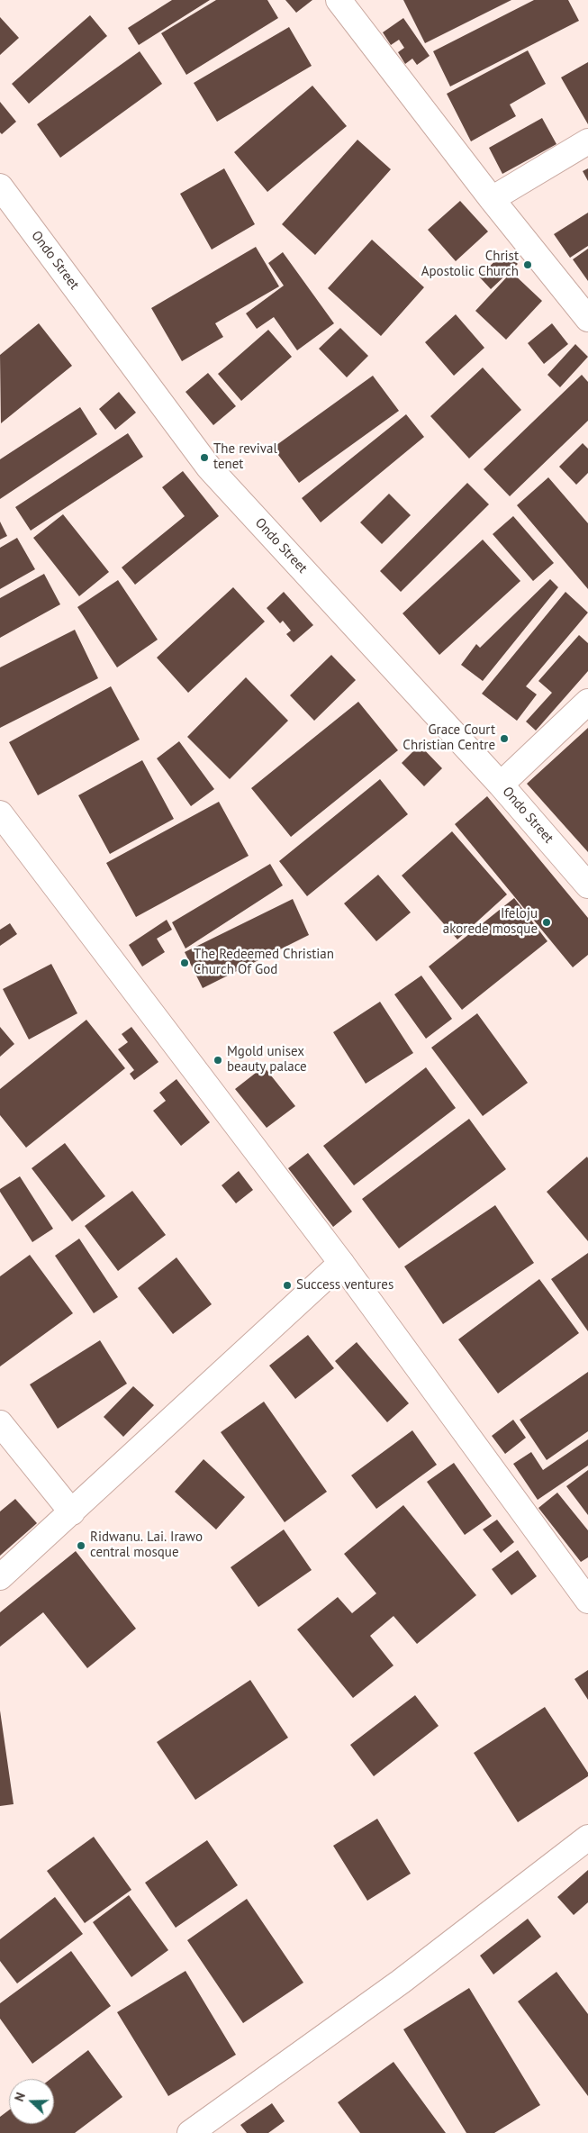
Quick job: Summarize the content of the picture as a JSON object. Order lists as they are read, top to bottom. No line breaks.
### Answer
{"streets":{"street":["Ondo Street"]},"places":["Christ Apostolic Church","The revival tenet","Grace Court Christian Centre","Ifeloju akorede mosque","The Redeemed Christian Church Of God","Mgold unisex beauty palace","Success ventures","Ridwanu. Lai. Irawo central mosque"],"north":"left"}
